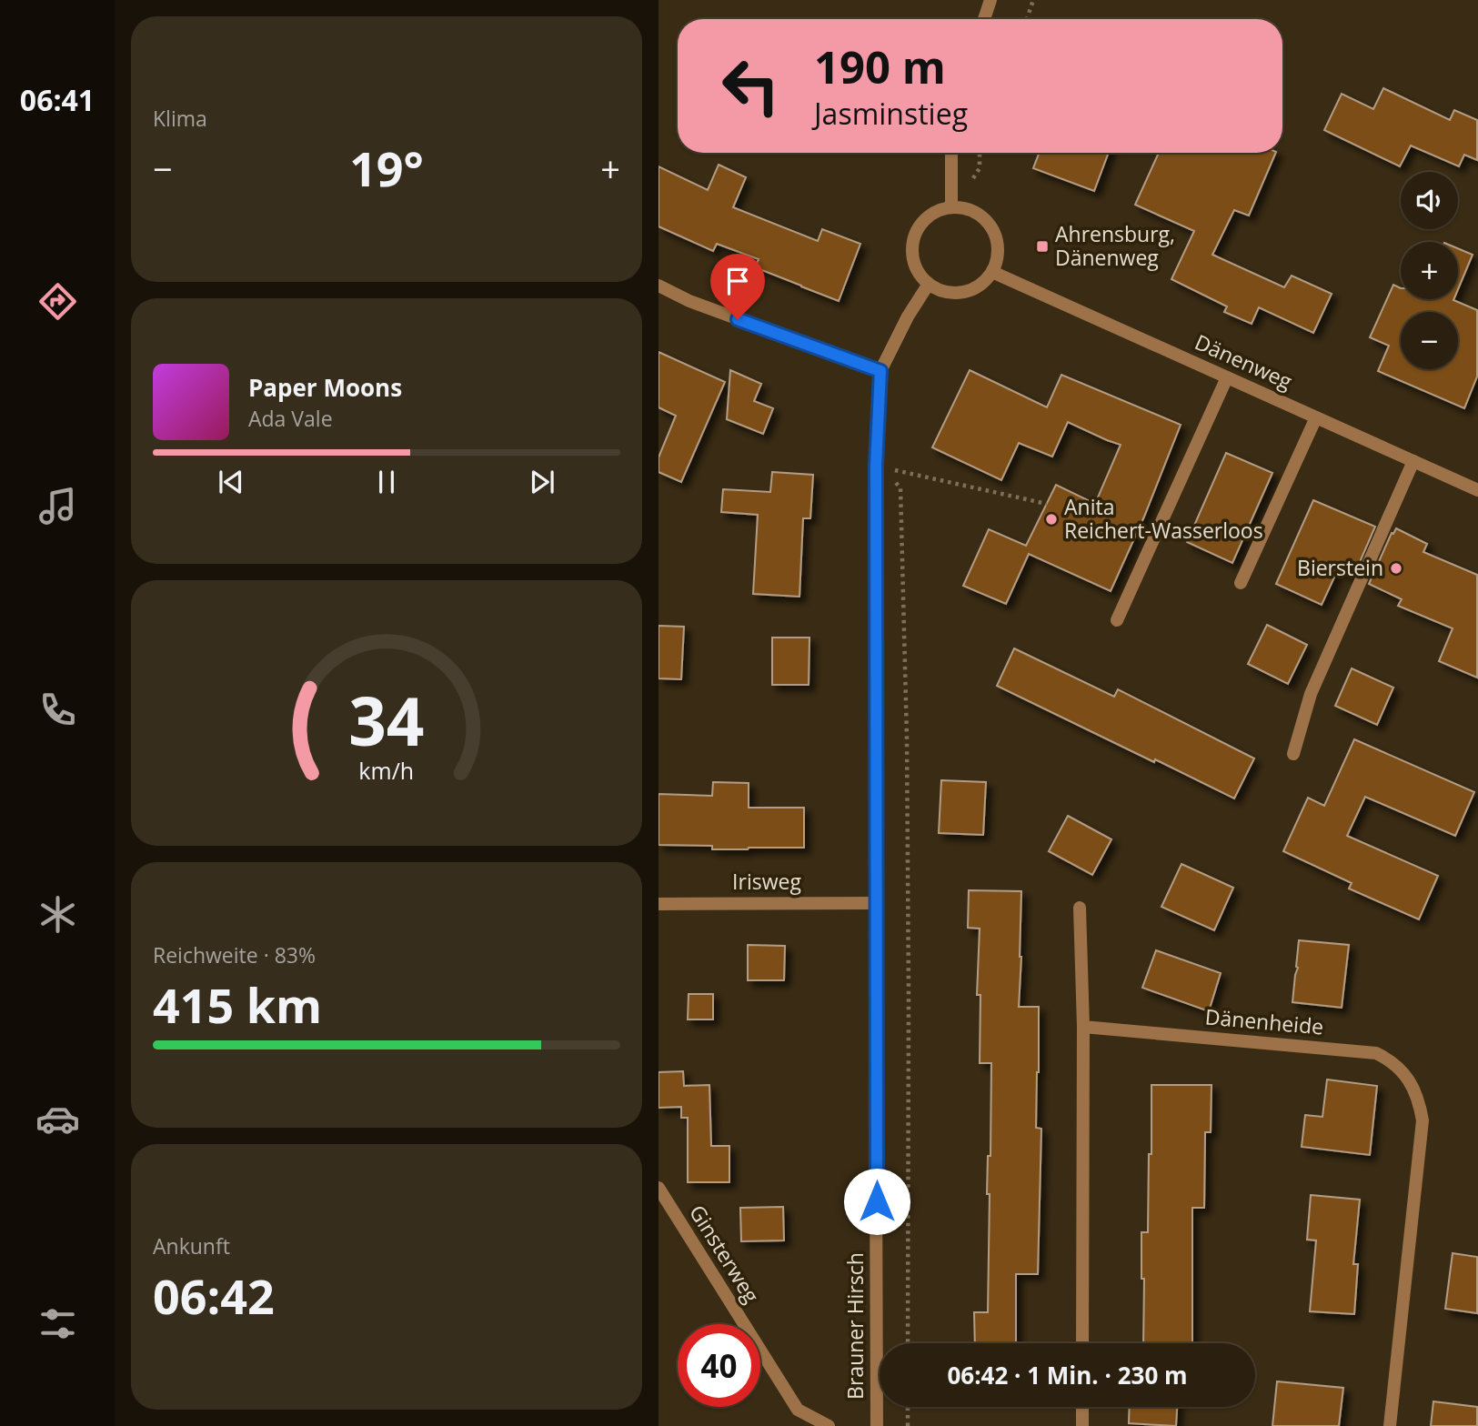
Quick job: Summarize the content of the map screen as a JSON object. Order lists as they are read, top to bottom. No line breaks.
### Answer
{"streets":{"street":["Dänenweg","Irisweg","Dänenheide","Ginsterweg","Brauner Hirsch"]},"crossings":[["Dänenweg","Brauner Hirsch"],["Irisweg","Brauner Hirsch"]],"places":{"transit":["Ahrensburg, Dänenweg"],"other":["Anita Reichert-Wasserloos","Bierstein"]},"page":{"tabs":"06:41","tile":["Klima",["Reichweite · 83%","415 km"],["Ankunft","06:42"]],"turn":["190 m","Jasminstieg"],"heat":["−","19°","+"],"map_buttons":["+","−"],"song":["Paper Moons","Ada Vale"],"limit":"40","trip":"06:42 · 1 Min. · 230 m","gauge":["34","km/h"]}}
